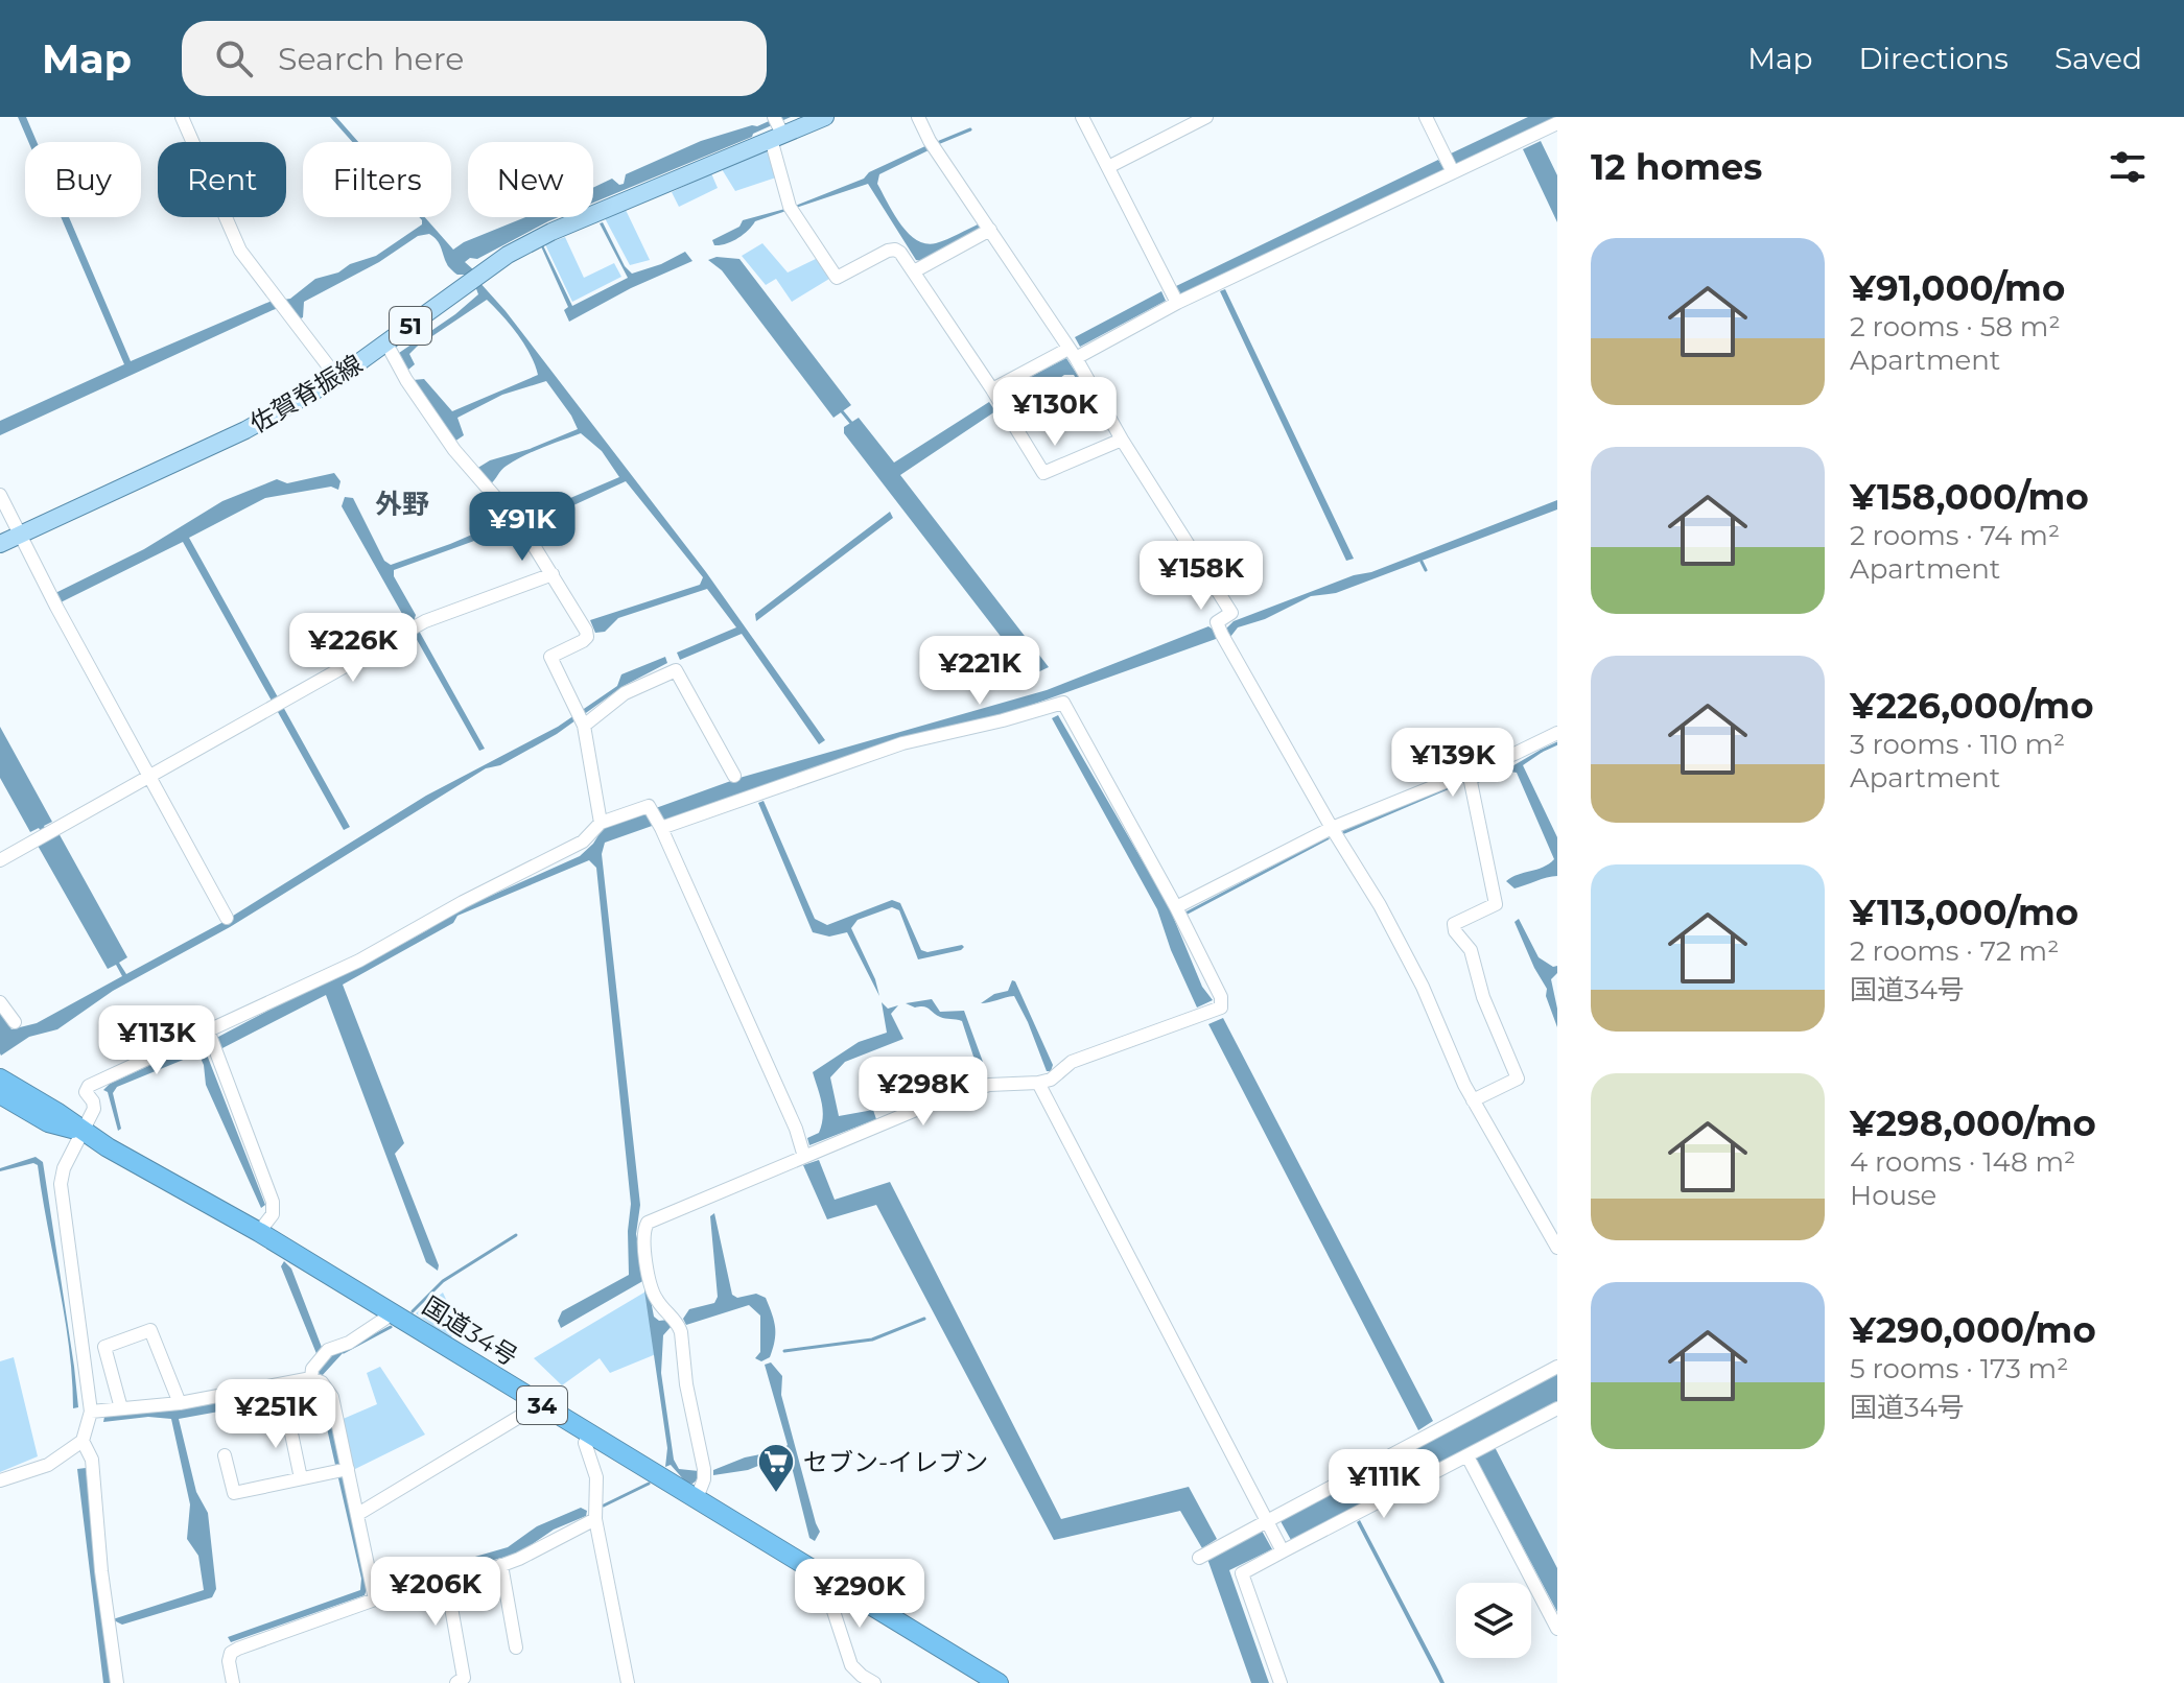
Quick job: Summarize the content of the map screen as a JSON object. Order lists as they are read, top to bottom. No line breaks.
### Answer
{"streets":{"highway":["国道34号","34"],"main road":["51","佐賀脊振線"]},"districts":["外野"],"places":{"supermarket":["セブン-イレブン"]},"page":{"header":"Map","search":"Search here","nav":["Map","Directions","Saved"],"heading":"12 homes","chip":["Buy","Rent","Filters","New"],"list":[{"name":"¥91,000/mo","note":"2 rooms · 58 m² · Apartment"},{"name":"¥158,000/mo","note":"2 rooms · 74 m² · Apartment"},{"name":"¥226,000/mo","note":"3 rooms · 110 m² · Apartment"},{"name":"¥113,000/mo","note":"2 rooms · 72 m² · 国道34号"},{"name":"¥298,000/mo","note":"4 rooms · 148 m² · House"},{"name":"¥290,000/mo","note":"5 rooms · 173 m² · 国道34号"}],"price":["¥130K","¥91K","¥158K","¥226K","¥221K","¥139K","¥113K","¥298K","¥251K","¥111K","¥206K","¥290K"]}}
